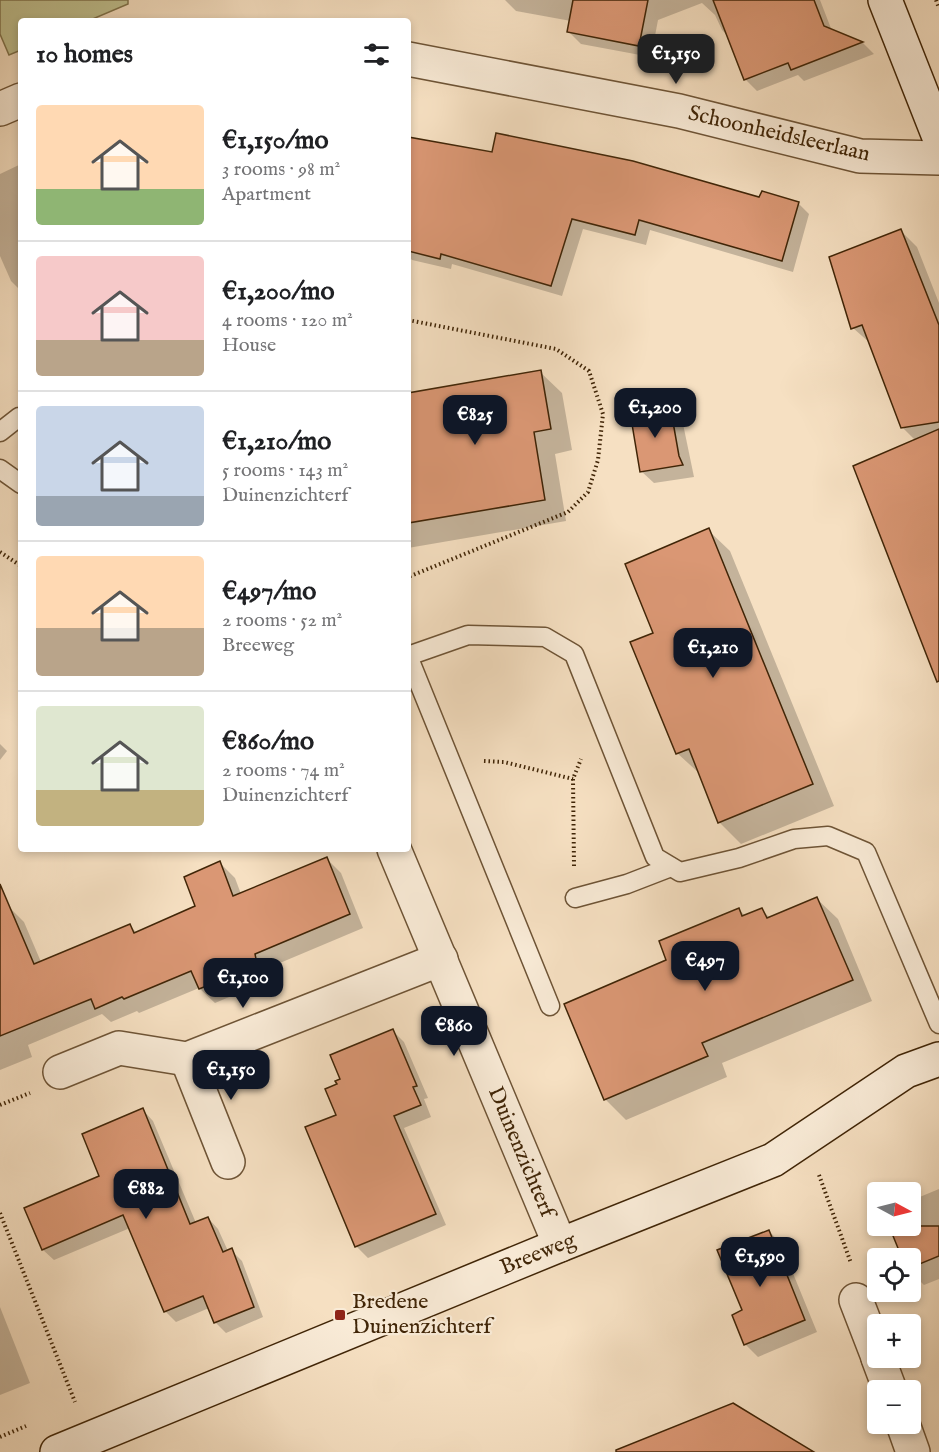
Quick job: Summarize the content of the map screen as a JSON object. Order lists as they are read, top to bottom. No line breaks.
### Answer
{"streets":{"street":["Schoonheidsleerlaan","Duinenzichterf","Breeweg"]},"crossings":[["Duinenzichterf","Breeweg"]],"places":{"transit":["Bredene Duinenzichterf"]},"north":"right","page":{"heading":"10 homes","price":["€1,150","€1,200","€825","€1,210","€497","€1,100","€860","€1,150","€882","€1,590"],"list":[{"name":"€1,150/mo","note":"3 rooms · 98 m² · Apartment"},{"name":"€1,200/mo","note":"4 rooms · 120 m² · House"},{"name":"€1,210/mo","note":"5 rooms · 143 m² · Duinenzichterf"},{"name":"€497/mo","note":"2 rooms · 52 m² · Breeweg"},{"name":"€860/mo","note":"2 rooms · 74 m² · Duinenzichterf"}],"map_buttons":["+","−"]}}
